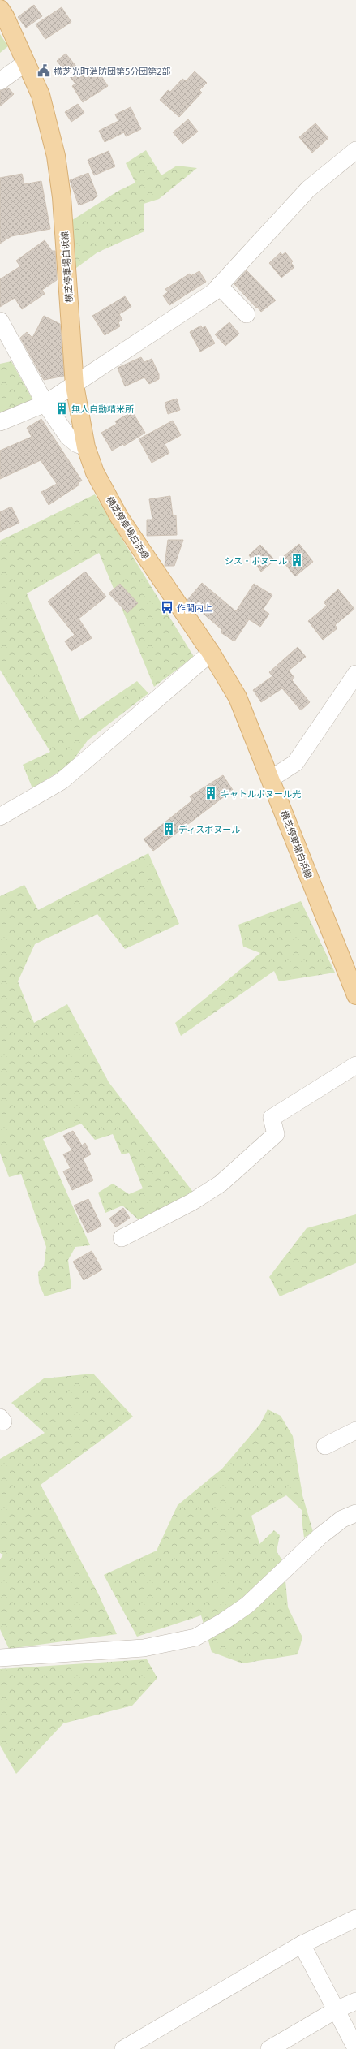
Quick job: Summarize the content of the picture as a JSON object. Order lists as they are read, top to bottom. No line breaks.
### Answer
{"streets":{"main road":["横芝停車場白浜線"]},"places":{"public building":["横芝光町消防団第5分団第2部"],"building":["無人自動精米所","シス・ボヌール","キャトルボヌール光","ディスボヌール"],"bus stop":["作間内上"]}}
